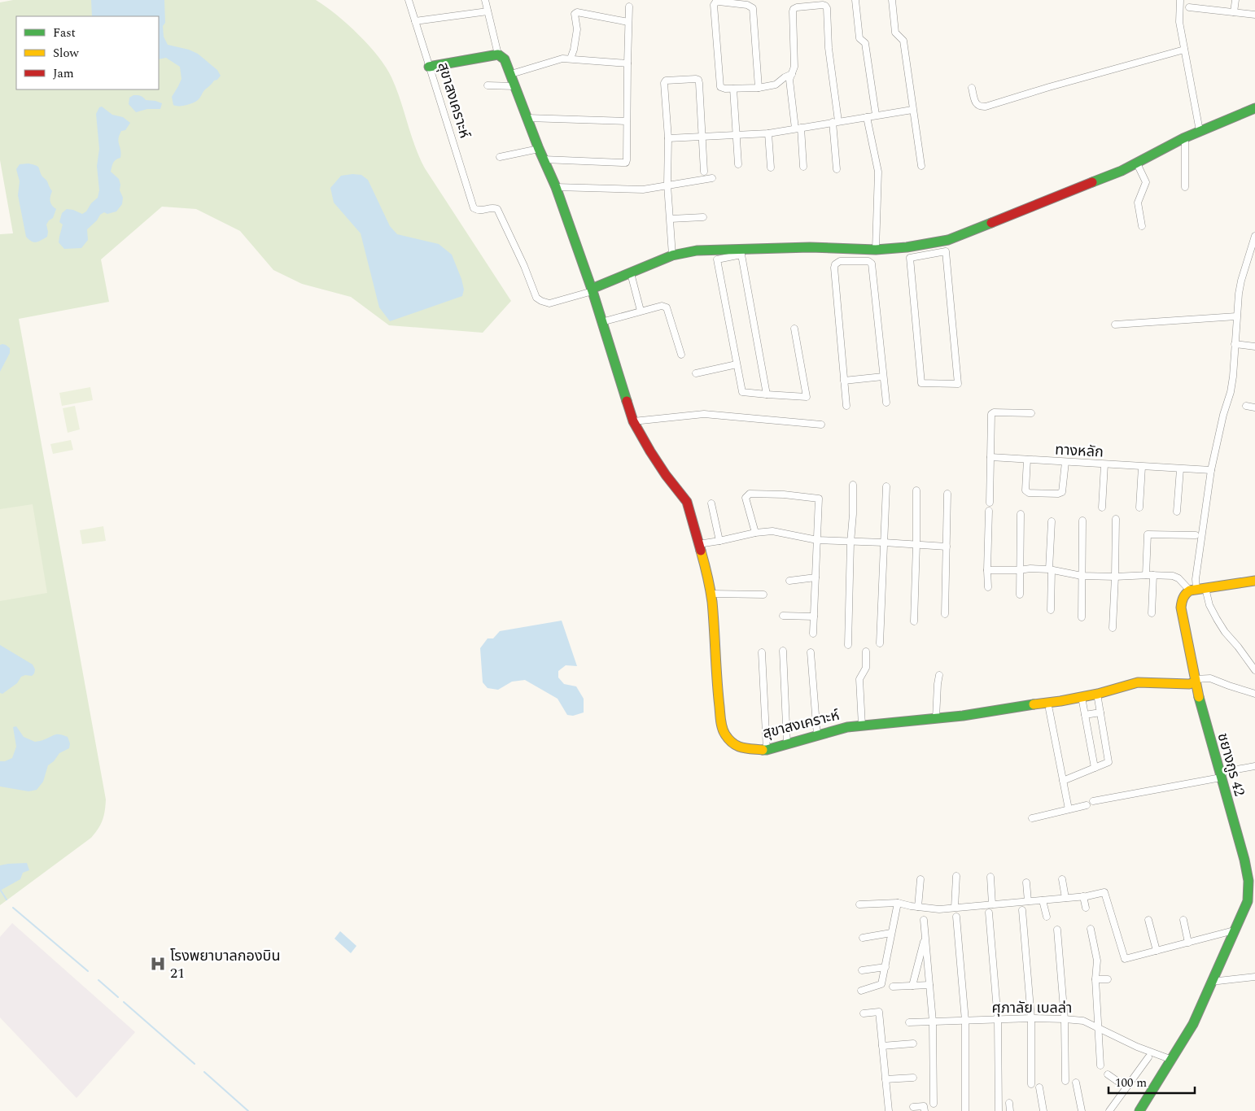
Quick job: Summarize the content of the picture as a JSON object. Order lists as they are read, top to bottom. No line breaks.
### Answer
{"streets":{"street":["สุขาสงเคราะห์","ทางหลัก","ชยางกูร 42","ศุภาลัย เบลล่า"]},"crossings":[["สุขาสงเคราะห์","ชยางกูร 42"],["ชยางกูร 42","ศุภาลัย เบลล่า"]],"places":{"hospital":["โรงพยาบาลกองบิน 21"]},"legend":["Fast","Slow","Jam"],"scale_bar":"100 m"}
